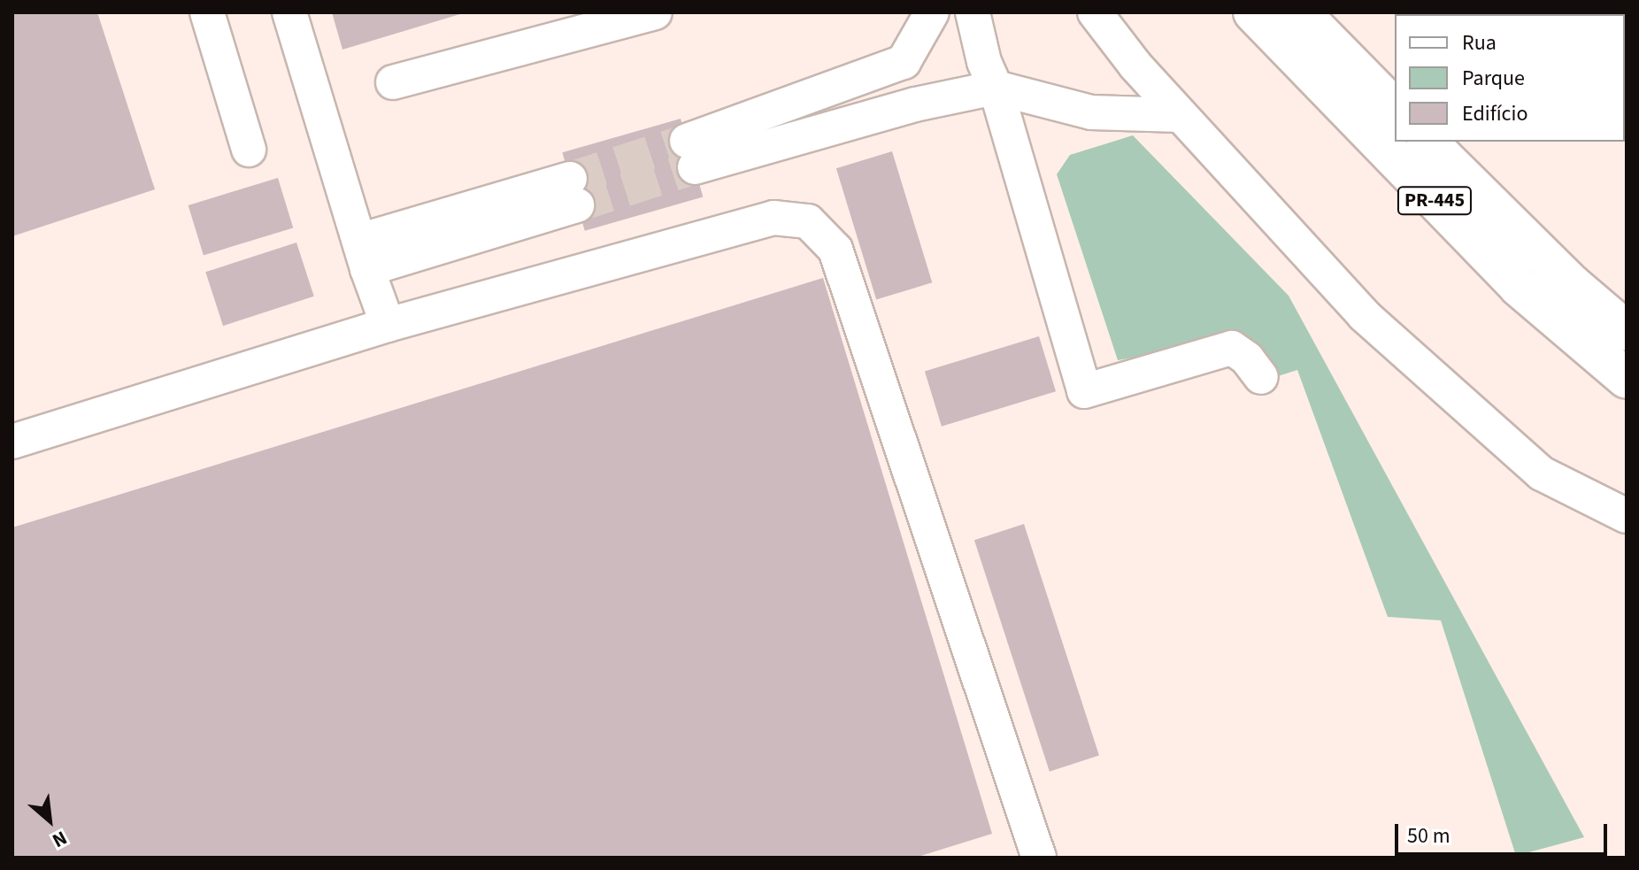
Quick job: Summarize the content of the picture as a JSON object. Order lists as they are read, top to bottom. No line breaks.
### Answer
{"streets":{"highway":["PR-445"]},"legend":["Rua","Parque","Edifício"],"scale_bar":"50 m","north":"bottom right"}
